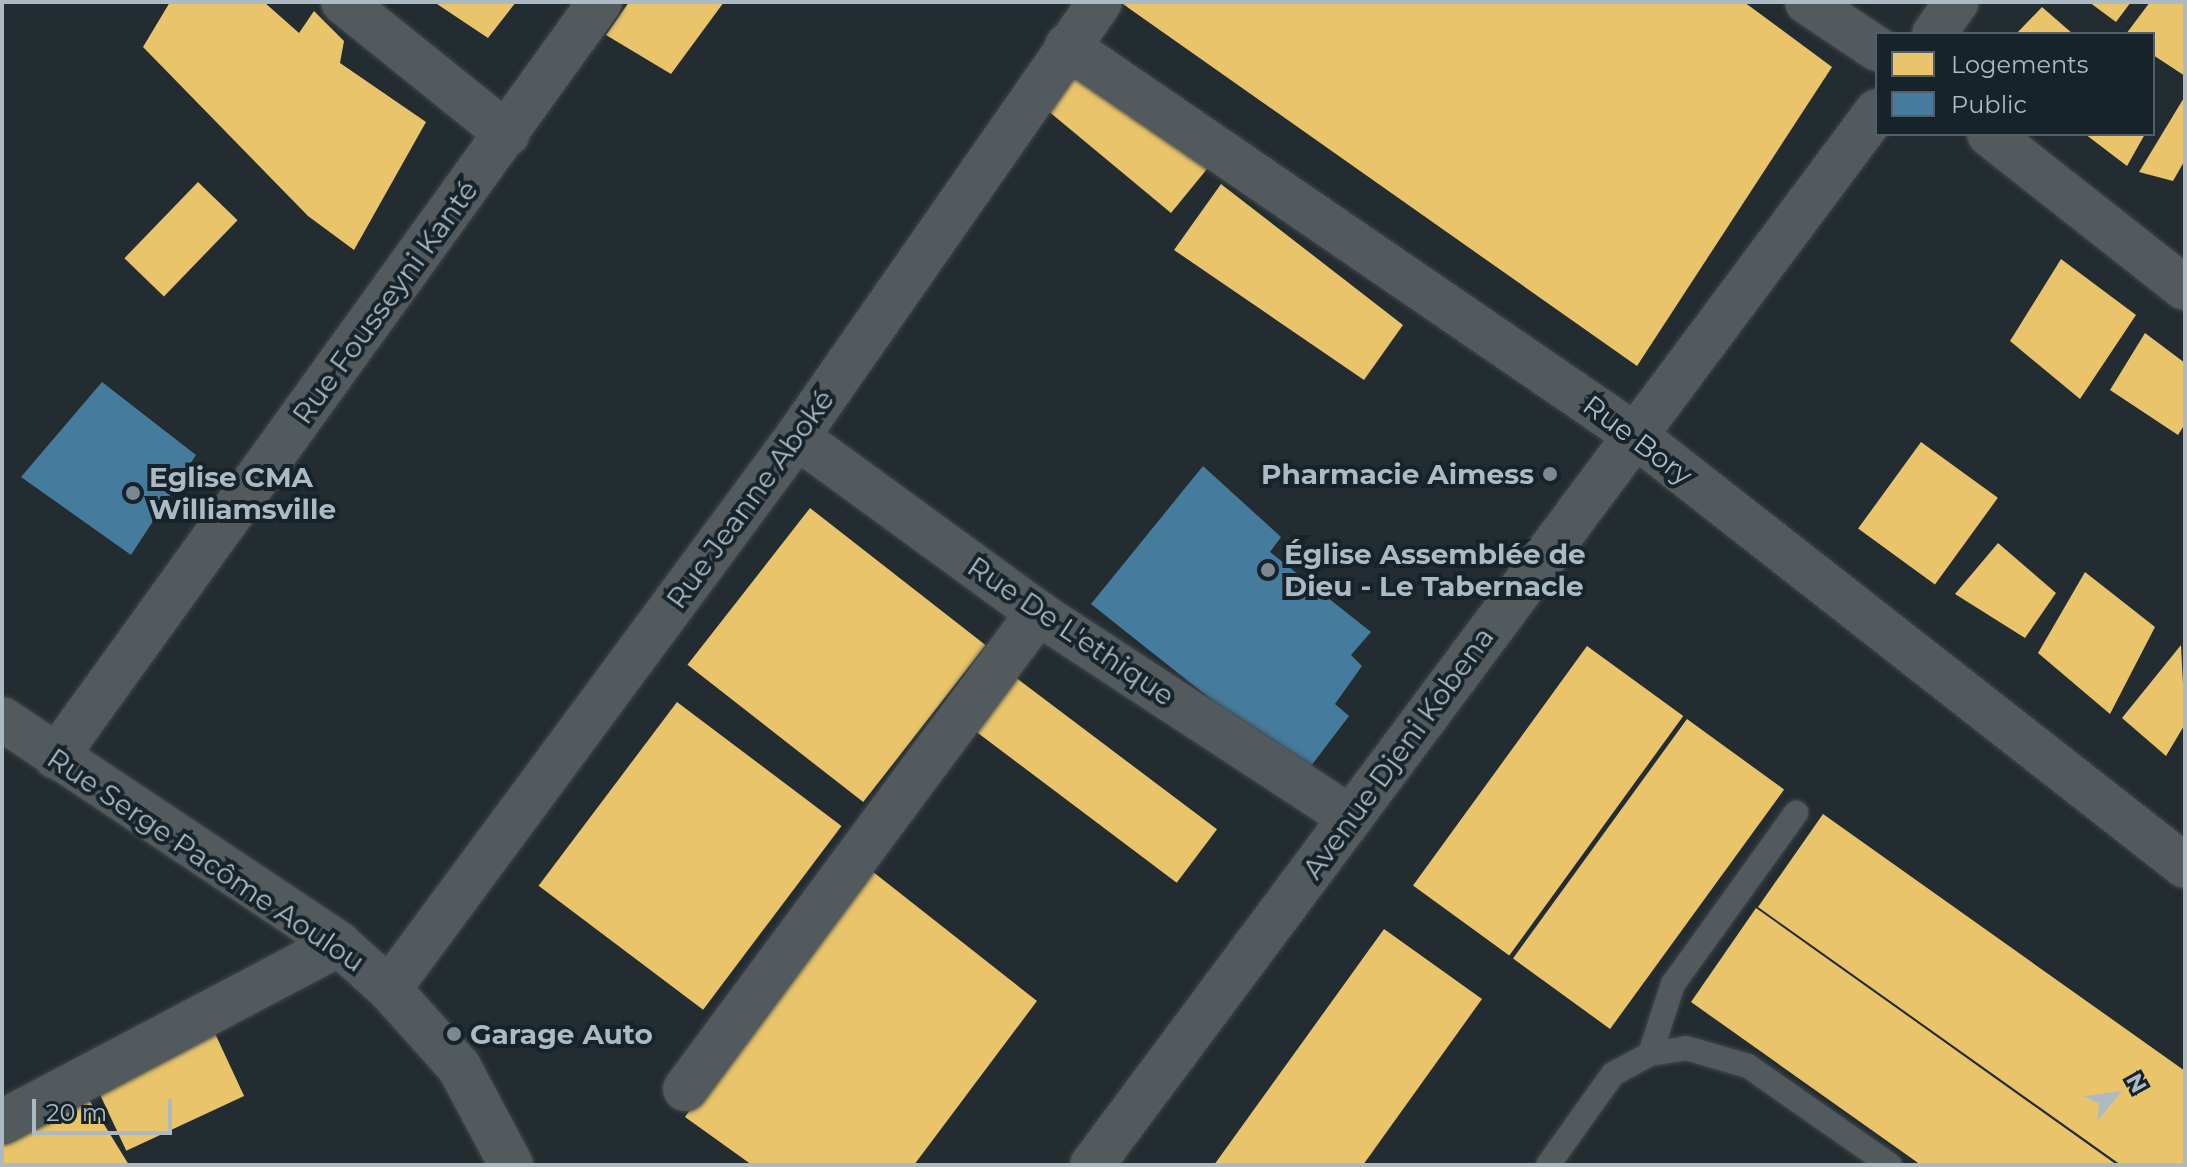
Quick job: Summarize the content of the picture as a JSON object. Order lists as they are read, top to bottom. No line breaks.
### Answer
{"streets":{"street":["Rue Fousseyni Kanté","Rue Bory","Rue Jeanne Aboké","Rue De L'ethique","Avenue Djeni Kobena","Rue Serge Pacôme Aoulou"]},"crossings":[["Rue Fousseyni Kanté","Rue Serge Pacôme Aoulou"],["Rue Bory","Rue Jeanne Aboké"],["Rue Bory","Avenue Djeni Kobena"],["Rue Jeanne Aboké","Rue De L'ethique"],["Rue Jeanne Aboké","Rue Serge Pacôme Aoulou"],["Rue De L'ethique","Avenue Djeni Kobena"]],"places":["Pharmacie Aimess","Eglise CMA Williamsville","Église Assemblée de Dieu - Le Tabernacle","Garage Auto"],"legend":["Logements","Public"],"scale_bar":"20 m","north":"top right"}
